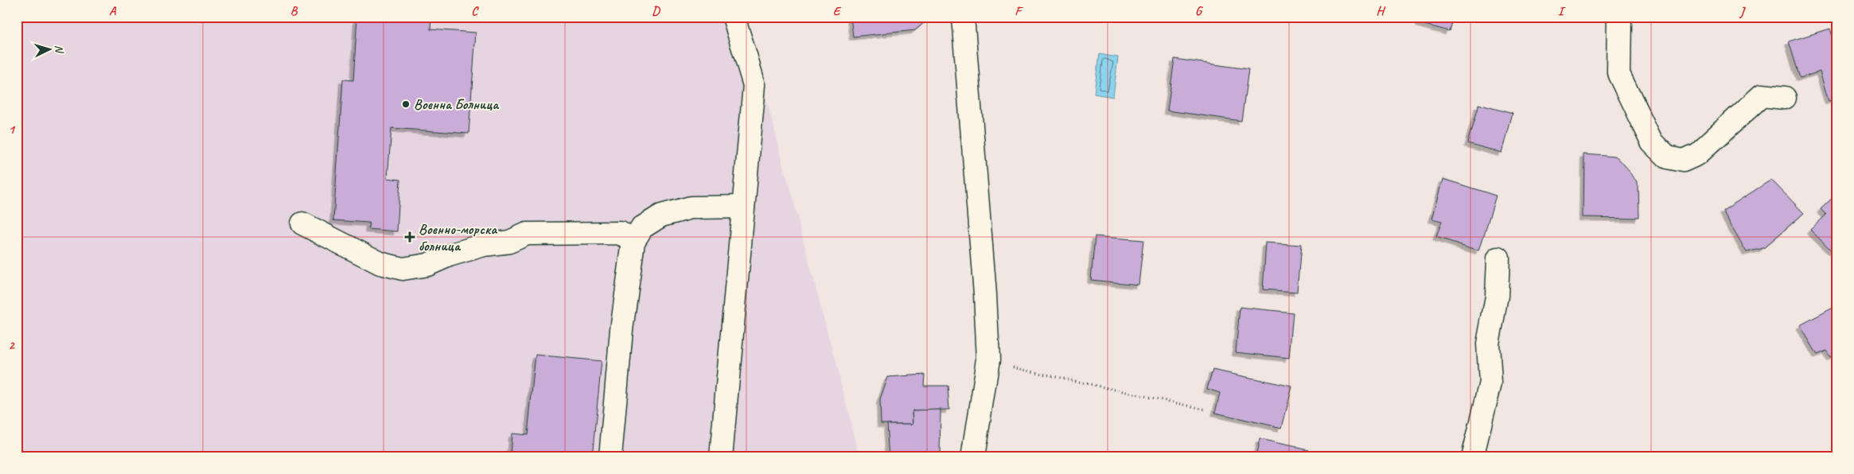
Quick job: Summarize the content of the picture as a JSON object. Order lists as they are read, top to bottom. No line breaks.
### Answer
{"places":{"other":["Военна Болница"],"health":["Военно-морска болница"]},"north":"right","grid":{"columns":["A","B","C","D","E","F","G","H","I","J"],"rows":["1","2"]}}
